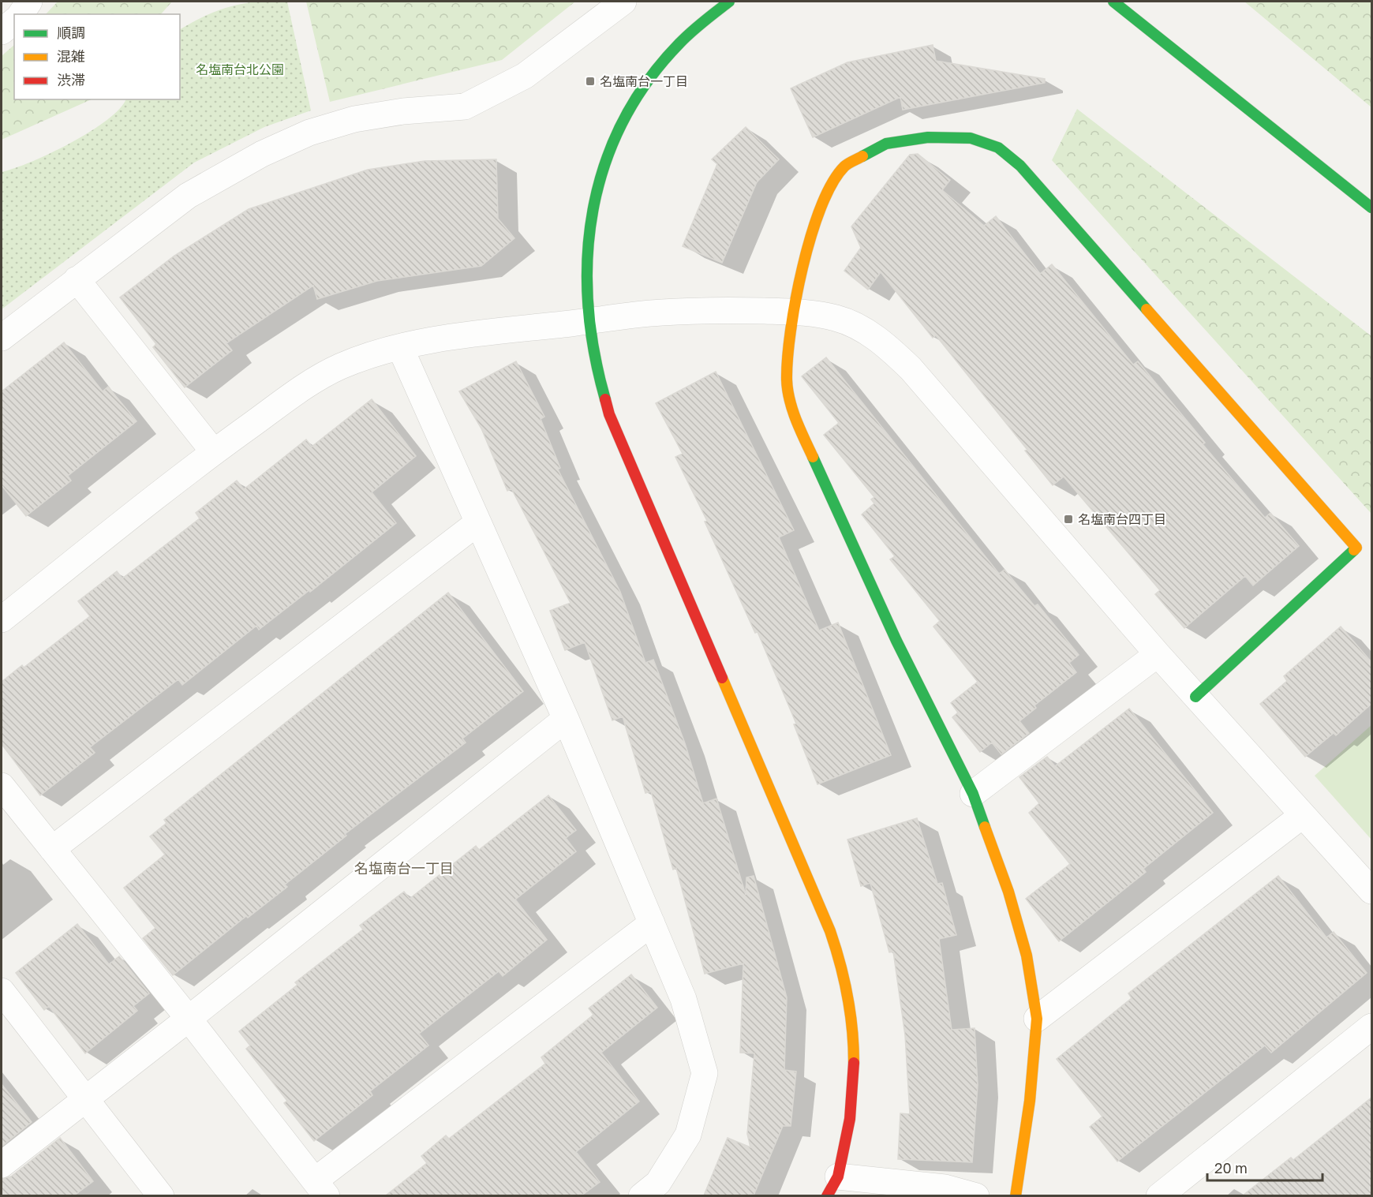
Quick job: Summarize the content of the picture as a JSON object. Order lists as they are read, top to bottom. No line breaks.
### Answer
{"districts":["名塩南台一丁目"],"parks":["名塩南台北公園"],"places":{"transit":["名塩南台一丁目","名塩南台四丁目"]},"legend":["順調","混雑","渋滞"],"scale_bar":"20 m"}
